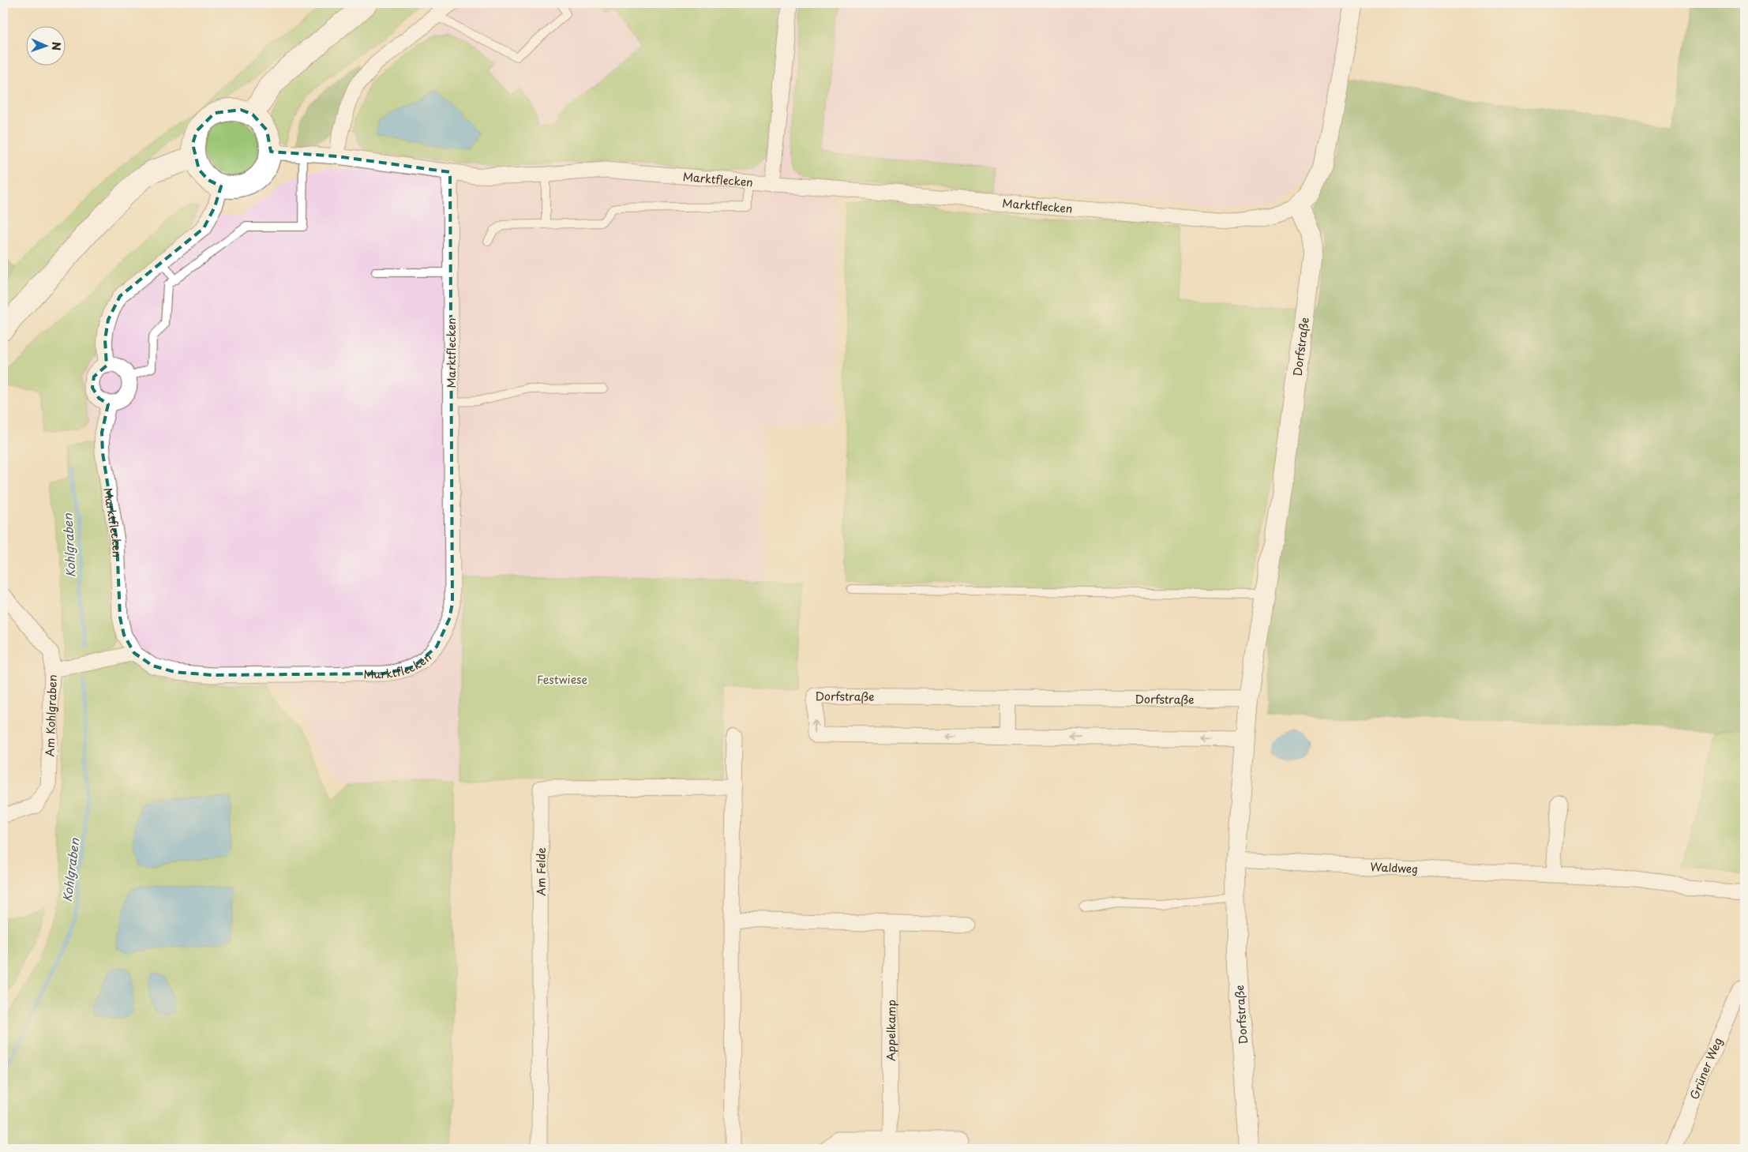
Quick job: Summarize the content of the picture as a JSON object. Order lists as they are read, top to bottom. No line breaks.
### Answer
{"streets":{"street":["Marktflecken","Dorfstraße","Am Kohlgraben","Waldweg","Am Felde","Appelkamp","Grüner Weg"]},"crossings":[["Marktflecken","Dorfstraße"],["Marktflecken","Am Kohlgraben"],["Dorfstraße","Waldweg"]],"water":["Kohlgraben"],"parks":["Festwiese"],"north":"right"}
